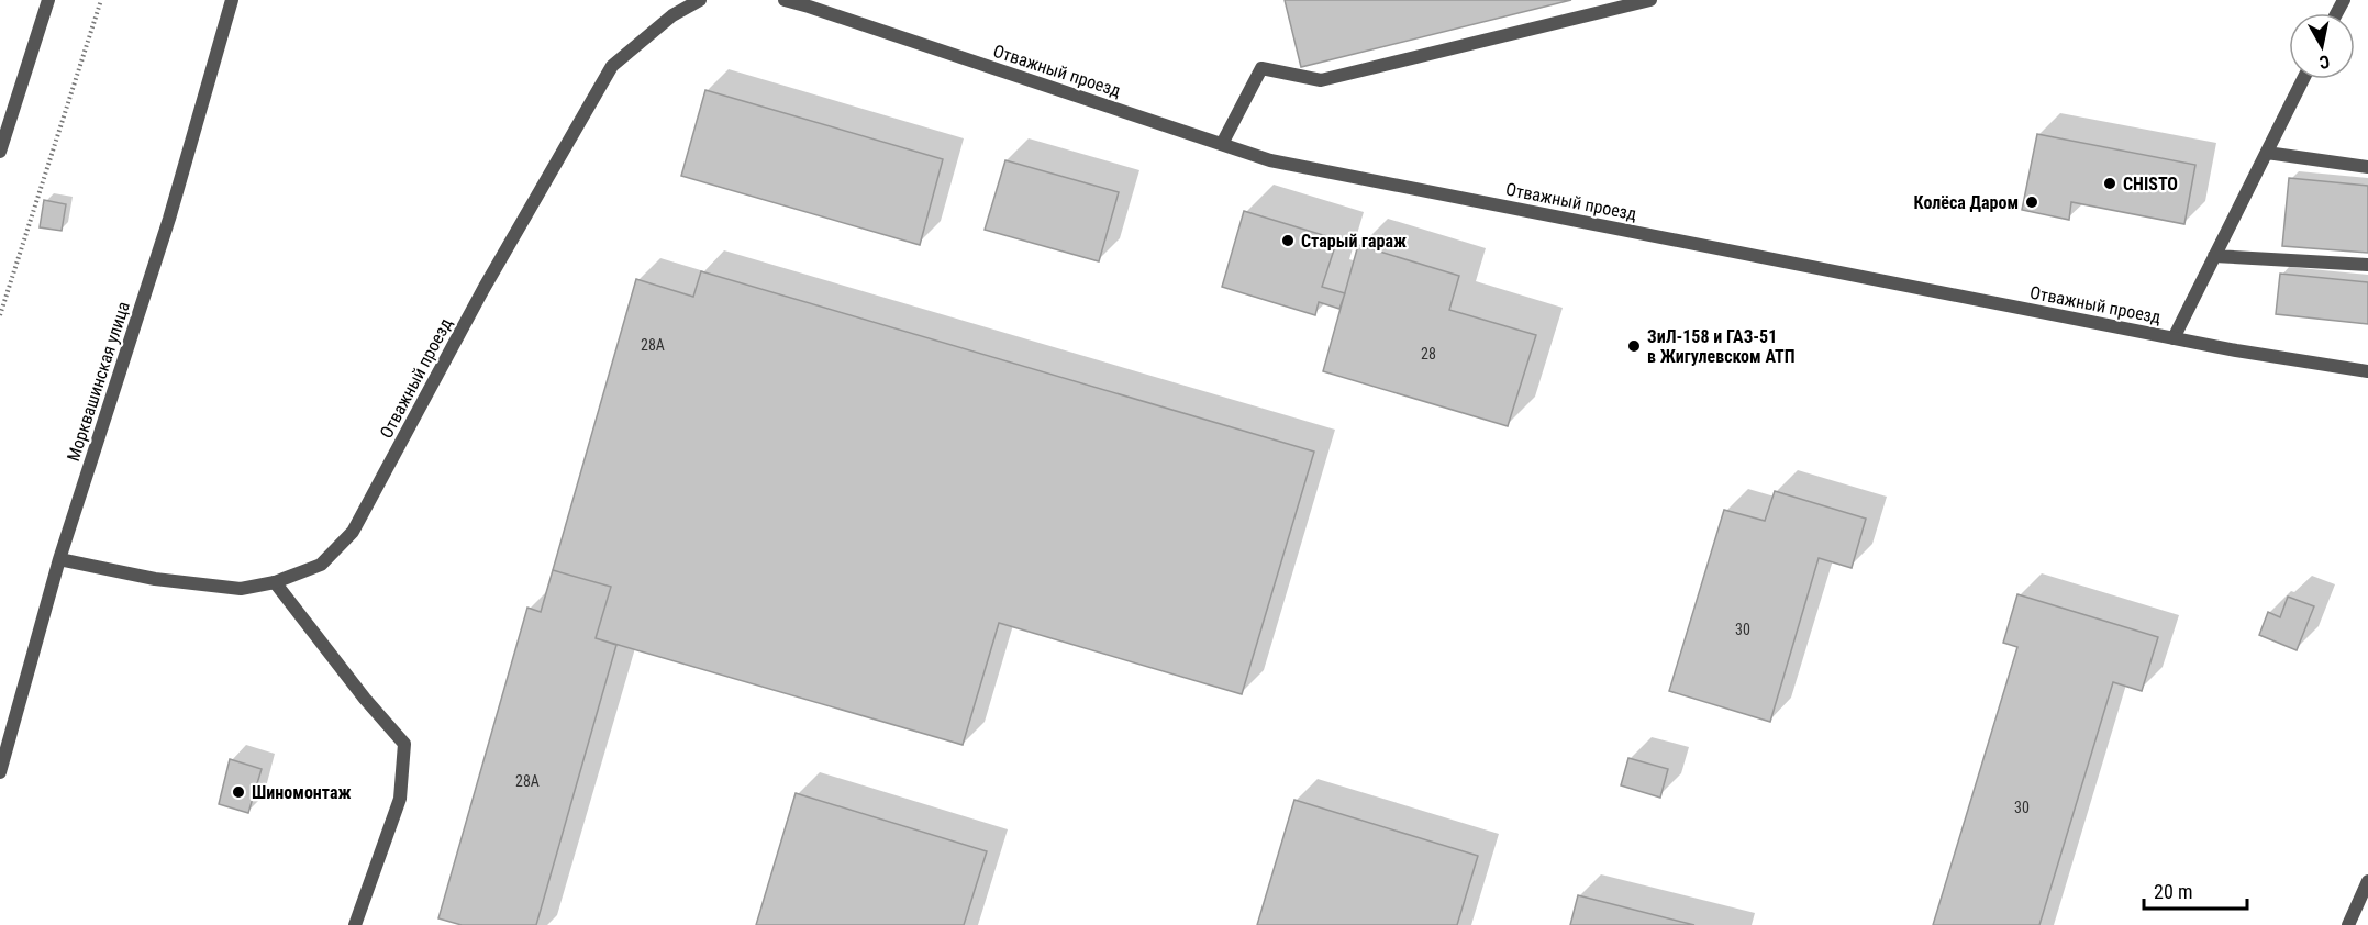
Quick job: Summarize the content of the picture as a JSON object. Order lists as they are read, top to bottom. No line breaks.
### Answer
{"streets":{"street":["Отважный проезд","Морквашинская улица"]},"crossings":[["Отважный проезд","Морквашинская улица"]],"places":["CHISTO","Колёса Даром","Старый гараж","ЗиЛ-158 и ГАЗ-51 в Жигулевском АТП","Шиномонтаж"],"house_numbers":["28А","28","30","28А","30"],"scale_bar":"20 m","north":"bottom"}
